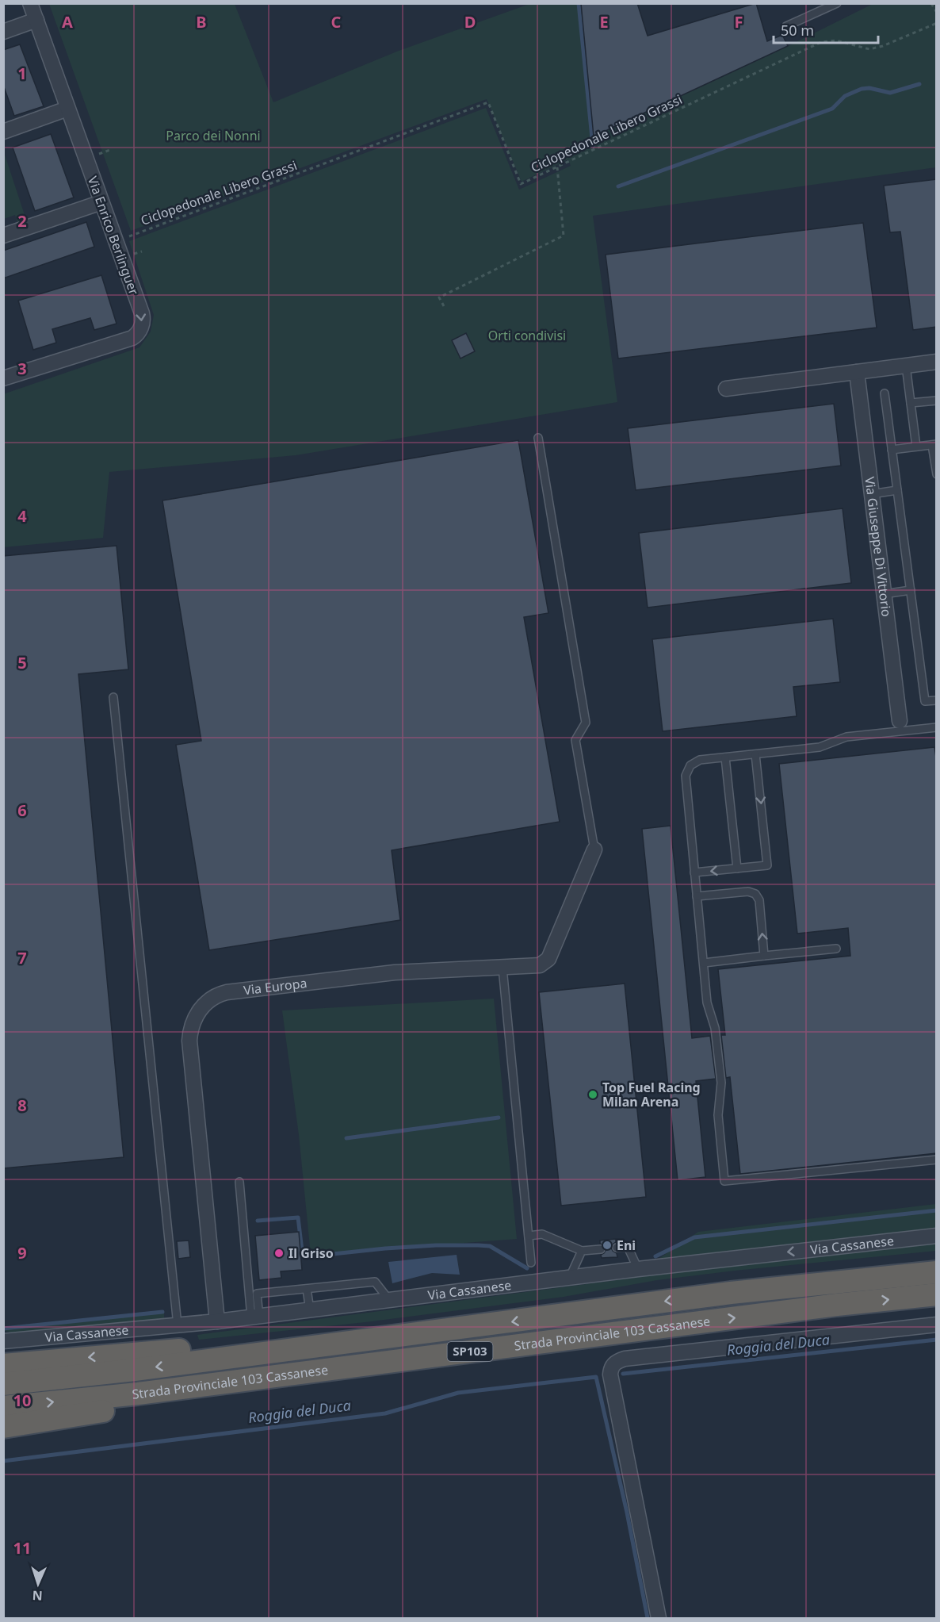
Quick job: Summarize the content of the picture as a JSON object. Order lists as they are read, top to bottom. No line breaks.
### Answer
{"streets":{"highway":["Strada Provinciale 103 Cassanese","SP103"],"street":["Via Enrico Berlinguer","Via Giuseppe Di Vittorio","Via Europa","Via Cassanese"],"path":["Ciclopedonale Libero Grassi"]},"crossings":[["Via Europa","Via Cassanese"],["Strada Provinciale 103 Cassanese","SP103"]],"water":["Roggia del Duca"],"parks":["Parco dei Nonni","Orti condivisi"],"places":["Top Fuel Racing Milan Arena","Eni","Il Griso"],"scale_bar":"50 m","north":"bottom","grid":{"columns":["A","B","C","D","E","F"],"rows":["1","2","3","4","5","6","7","8","9","10","11"]}}
